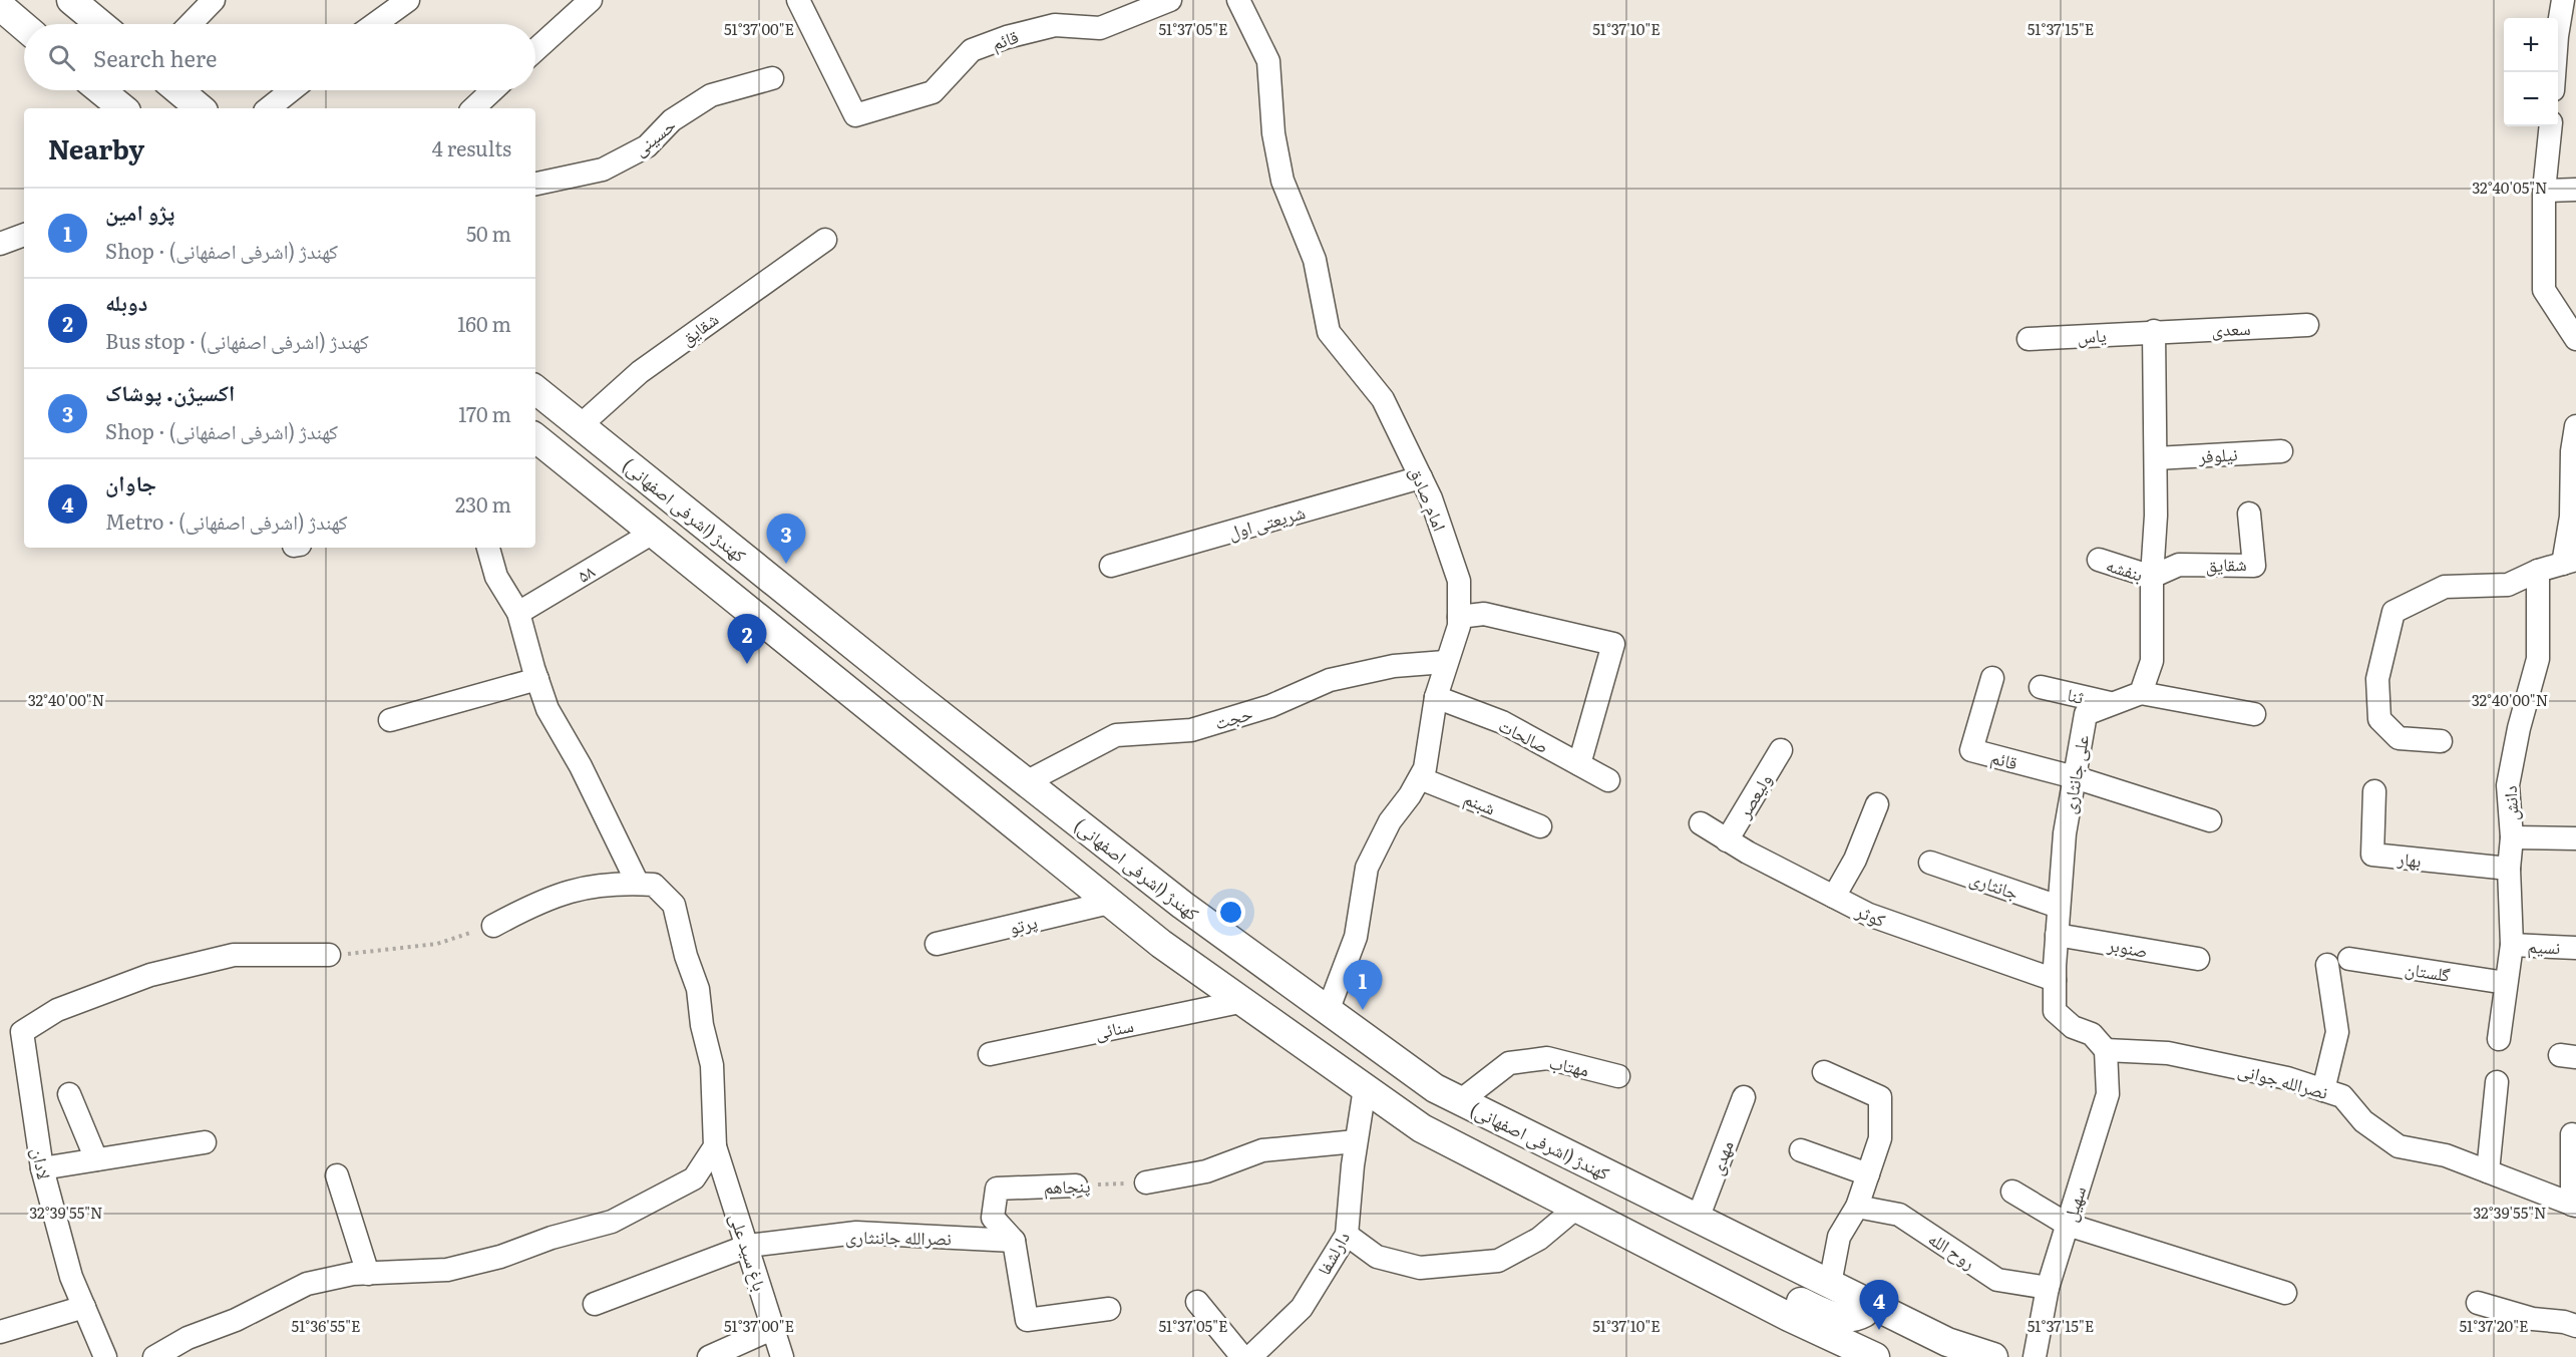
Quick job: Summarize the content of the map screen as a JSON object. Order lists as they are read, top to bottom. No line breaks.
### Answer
{"streets":{"main road":["کهندژ (اشرفی اصفهانی)"],"street":["قائم","حسینی","شقایق","سعدی","یاس","نیلوفر","امام صادق","شریعتی اول","بنفشه","۵۸","ثنا","حجت","صالحات","علی جانثاری","ولیعصر","شبنم","دانش","بهار","جانثاری","کوثر","پرتو","نسیم","صنوبر","گلستان","سنائی","مهتاب","نصرالله جوانی","مهدی","لادان","پنجاهم","سهیل","نصرالله جاننثاری","روح الله","باغ سید علی","دارلشفا"]},"crossings":[["قائم","علی جانثاری"],["شقایق","کهندژ (اشرفی اصفهانی)"],["شقایق","بنفشه"],["سعدی","یاس"],["امام صادق","کهندژ (اشرفی اصفهانی)"],["امام صادق","شریعتی اول"],["امام صادق","حجت"],["امام صادق","صالحات"],["امام صادق","شبنم"],["کهندژ (اشرفی اصفهانی)","۵۸"],["کهندژ (اشرفی اصفهانی)","حجت"],["کهندژ (اشرفی اصفهانی)","پرتو"],["کهندژ (اشرفی اصفهانی)","سنائی"],["کهندژ (اشرفی اصفهانی)","مهتاب"],["کهندژ (اشرفی اصفهانی)","مهدی"],["کهندژ (اشرفی اصفهانی)","دارلشفا"],["ثنا","علی جانثاری"],["علی جانثاری","جانثاری"],["علی جانثاری","کوثر"],["علی جانثاری","صنوبر"],["علی جانثاری","نصرالله جوانی"],["علی جانثاری","سهیل"],["ولیعصر","کوثر"],["دانش","بهار"],["دانش","نسیم"],["دانش","گلستان"],["گلستان","نصرالله جوانی"],["نصرالله جوانی","سهیل"],["پنجاهم","نصرالله جاننثاری"],["سهیل","روح الله"],["نصرالله جاننثاری","باغ سید علی"]],"page":{"map_buttons":["+","−"],"search":"Search here","heading":["Nearby","4 results"],"list":[{"mark":"1","name":"پژو امین","note":"Shop · کهندژ (اشرفی اصفهانی)","value":"50 m"},{"mark":"2","name":"دوبله","note":"Bus stop · کهندژ (اشرفی اصفهانی)","value":"160 m"},{"mark":"3","name":"اکسیژن. پوشاک","note":"Shop · کهندژ (اشرفی اصفهانی)","value":"170 m"},{"mark":"4","name":"جاوان","note":"Metro · کهندژ (اشرفی اصفهانی)","value":"230 m"}],"pins":["3","2","1","4"]},"coordinates":["51°37'00\"E","51°37'05\"E","51°37'10\"E","51°37'15\"E","32°40'05\"N","32°40'00\"N","32°39'55\"N","51°36'55\"E","51°37'20\"E"]}
